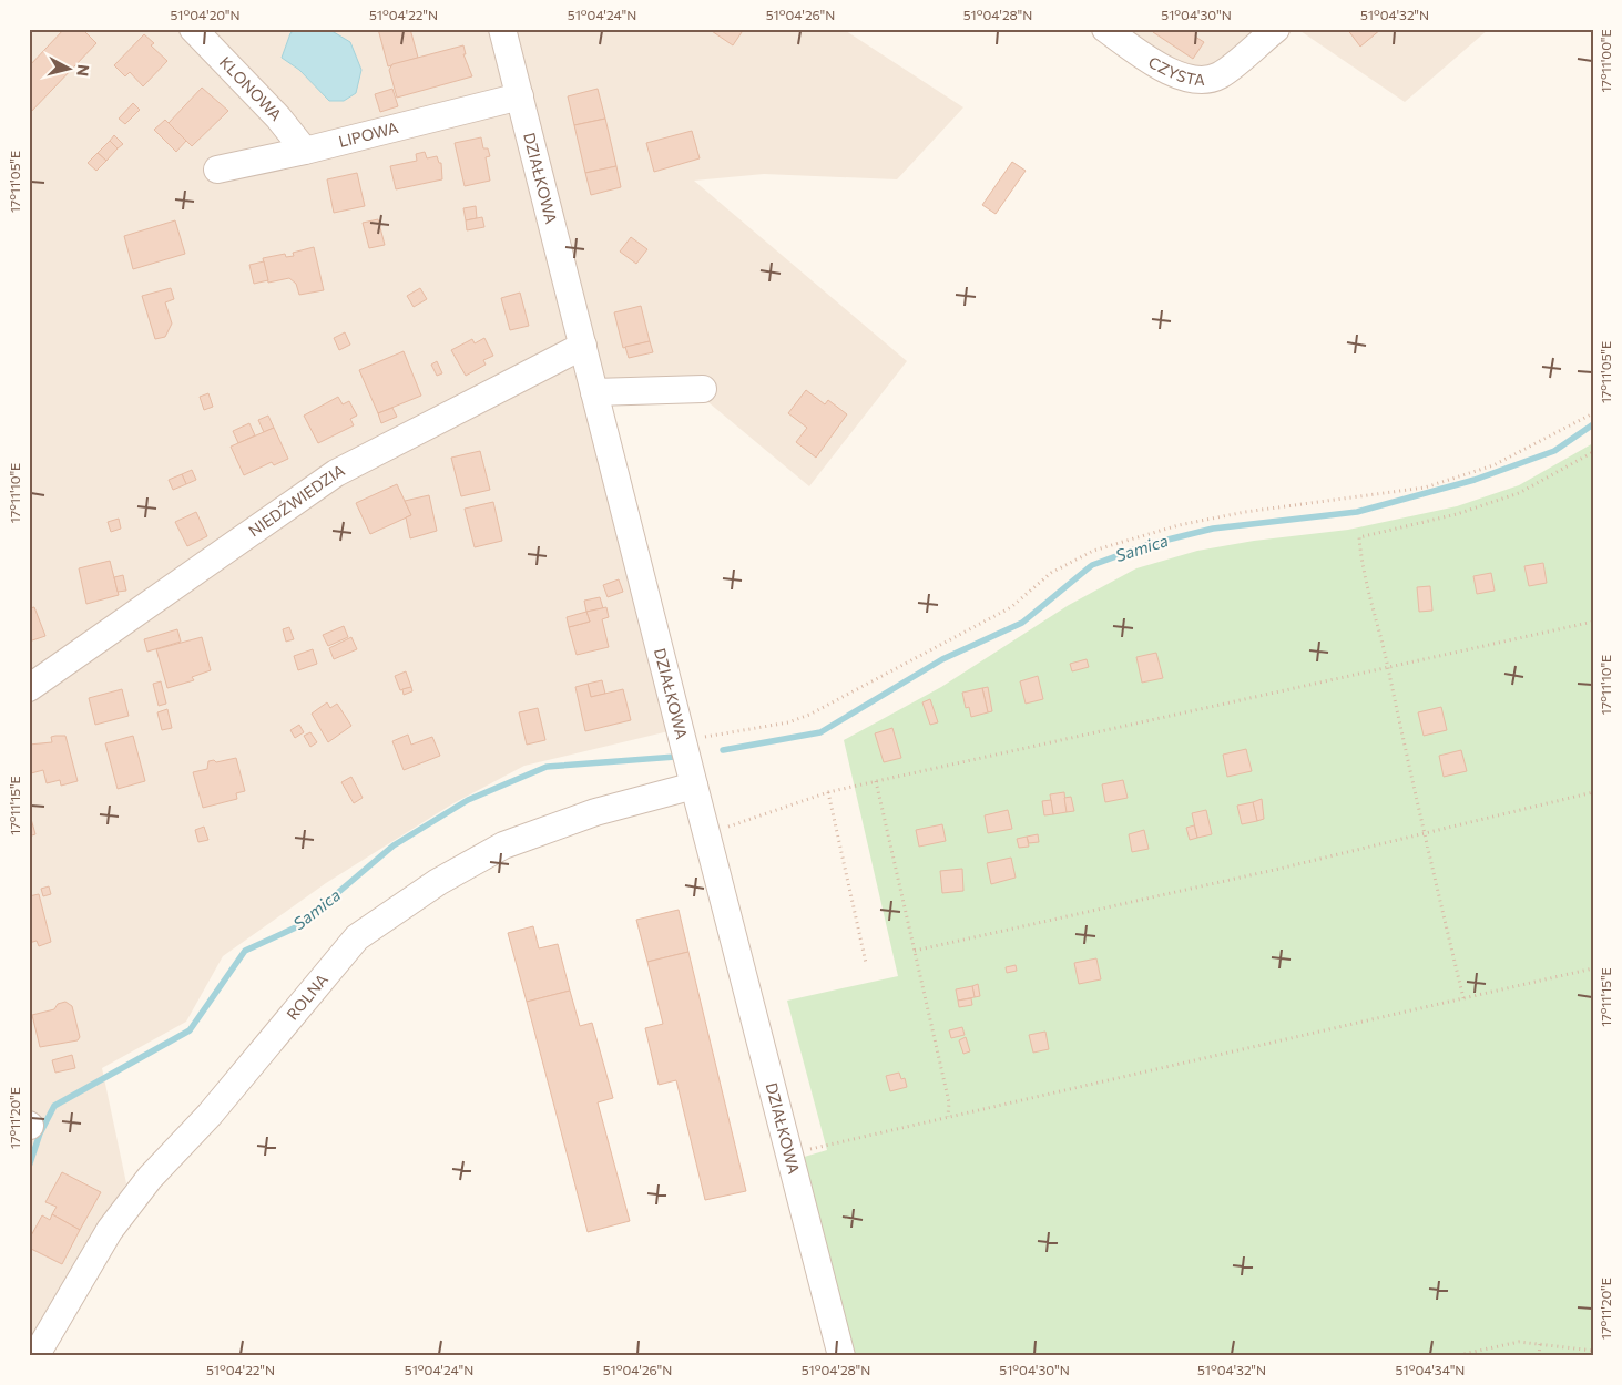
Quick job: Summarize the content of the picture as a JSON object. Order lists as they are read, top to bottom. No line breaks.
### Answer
{"streets":{"street":["CZYSTA","KLONOWA","LIPOWA","DZIAŁKOWA","NIEDŹWIEDZIA","ROLNA"]},"crossings":[["KLONOWA","LIPOWA"],["LIPOWA","DZIAŁKOWA"],["DZIAŁKOWA","NIEDŹWIEDZIA"],["DZIAŁKOWA","ROLNA"]],"water":["Samica"],"north":"right","coordinates":["51°04'20\"N","51°04'22\"N","51°04'24\"N","51°04'26\"N","51°04'28\"N","51°04'30\"N","51°04'32\"N","17°11'00\"E","17°11'05\"E","17°11'10\"E","17°11'15\"E","17°11'20\"E","51°04'34\"N"]}
